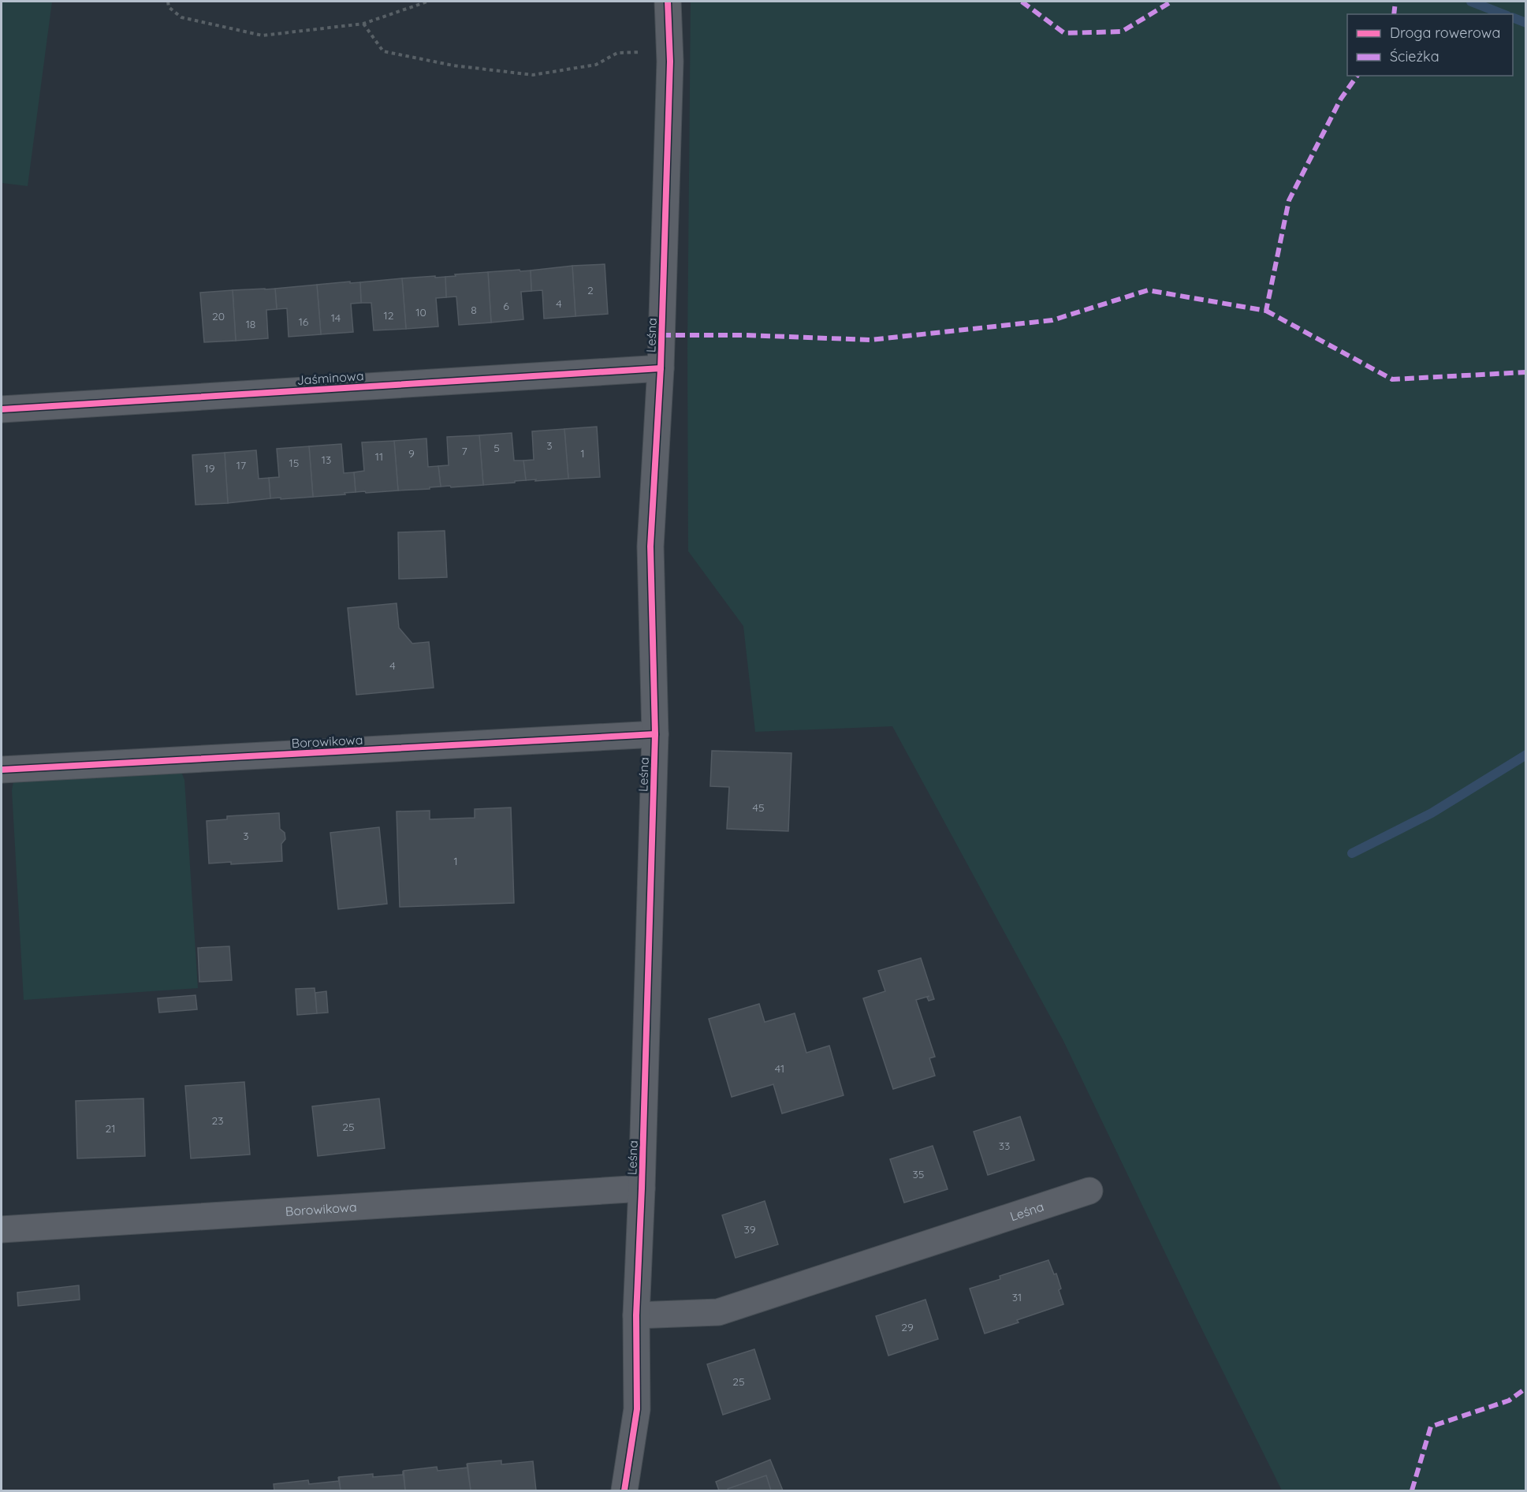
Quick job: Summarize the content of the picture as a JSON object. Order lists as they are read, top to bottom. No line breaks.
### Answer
{"streets":{"street":["Leśna","Jaśminowa","Borowikowa"]},"crossings":[["Leśna","Jaśminowa"],["Leśna","Borowikowa"]],"house_numbers":["2","4","6","8","10","12","20","14","16","18","3","5","7","9","1","11","13","15","17","19","4","45","3","1","41","23","25","21","33","35","39","31","29","25"],"legend":["Droga rowerowa","Ścieżka"]}
